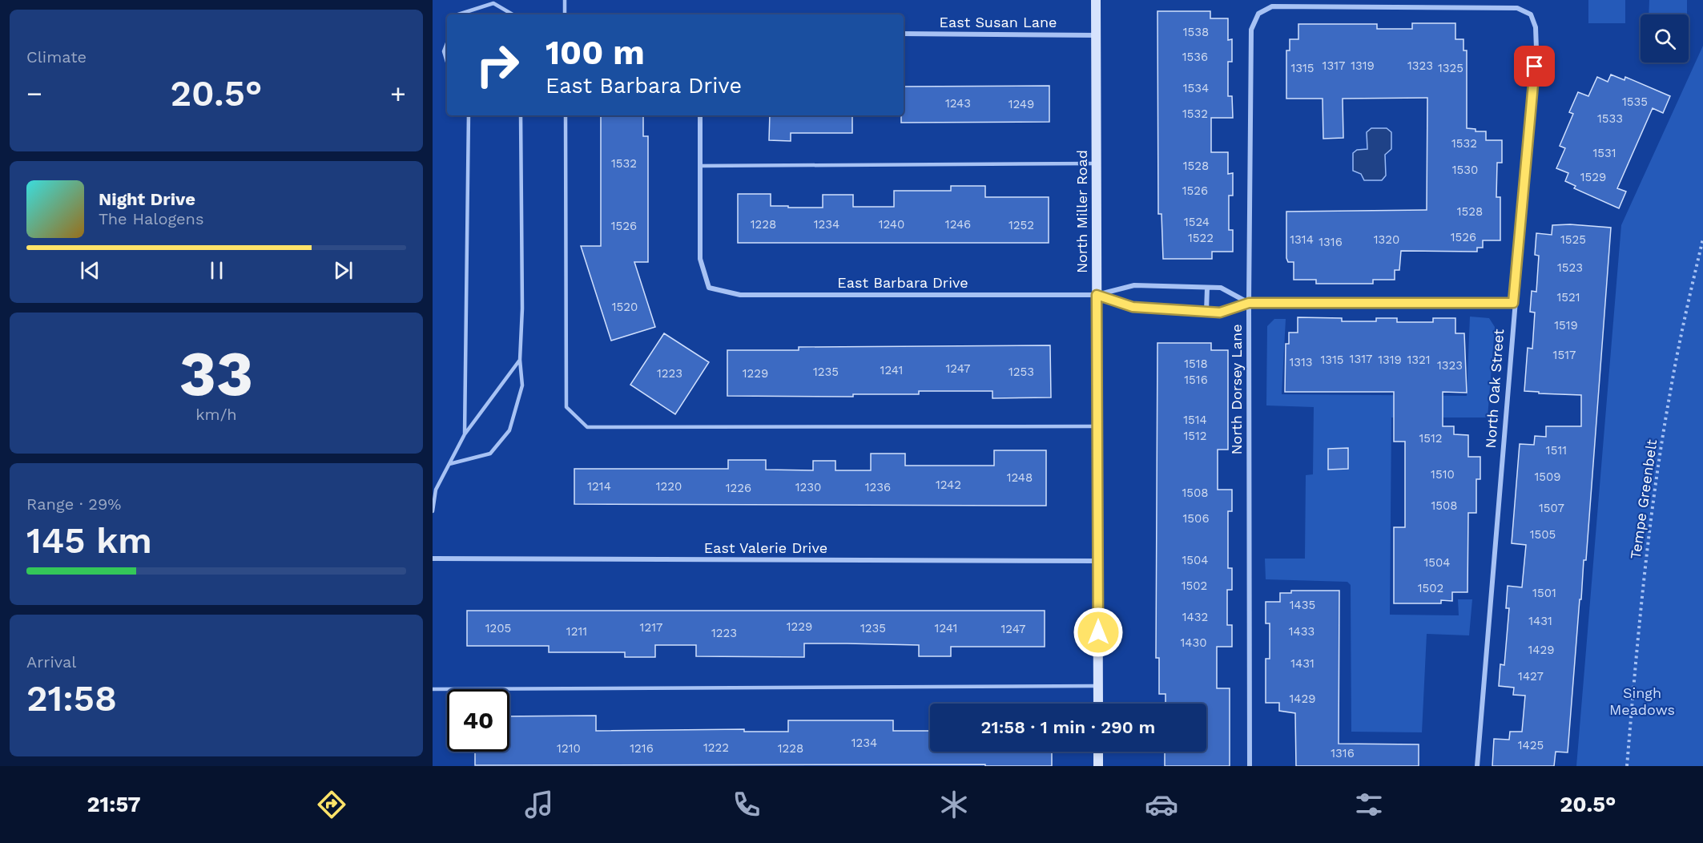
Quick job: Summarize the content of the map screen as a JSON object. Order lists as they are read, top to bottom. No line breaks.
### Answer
{"streets":{"street":["East Susan Lane","North Miller Road","East Barbara Drive","North Oak Street","North Dorsey Lane","East Valerie Drive"],"path":["Tempe Greenbelt"]},"crossings":[["East Susan Lane","North Miller Road"],["North Miller Road","East Barbara Drive"],["North Miller Road","East Valerie Drive"],["East Barbara Drive","North Oak Street"],["East Barbara Drive","North Dorsey Lane"],["North Oak Street","North Dorsey Lane"]],"parks":["Singh Meadows"],"house_numbers":["1538","1536","1317","1319","1323","1315","1325","1534","1535","1243","1249","1532","1533","1532","1531","1532","1528","1530","1529","1526","1528","1524","1228","1234","1240","1246","1252","1526","1526","1522","1314","1320","1525","1316","1523","1521","1520","1519","1517","1317","1315","1319","1321","1313","1518","1323","1247","1241","1235","1253","1223","1229","1516","1514","1512","1512","1511","1510","1509","1248","1242","1214","1220","1230","1236","1226","1508","1508","1507","1506","1505","1504","1504","1502","1502","1501","1435","1432","1431","1229","1217","1205","1235","1241","1247","1211","1433","1223","1430","1429","1431","1427","1429","1234","1425","1222","1210","1216","1228","1316"],"page":{"tile":["Climate",["33","km/h"],["Range · 29%","145 km"],["Arrival","21:58"]],"turn":["100 m","East Barbara Drive"],"heat":["−","20.5°","+"],"song":["Night Drive","The Halogens"],"limit":"40","trip":"21:58 · 1 min · 290 m","tabs":["21:57","20.5°"]}}
